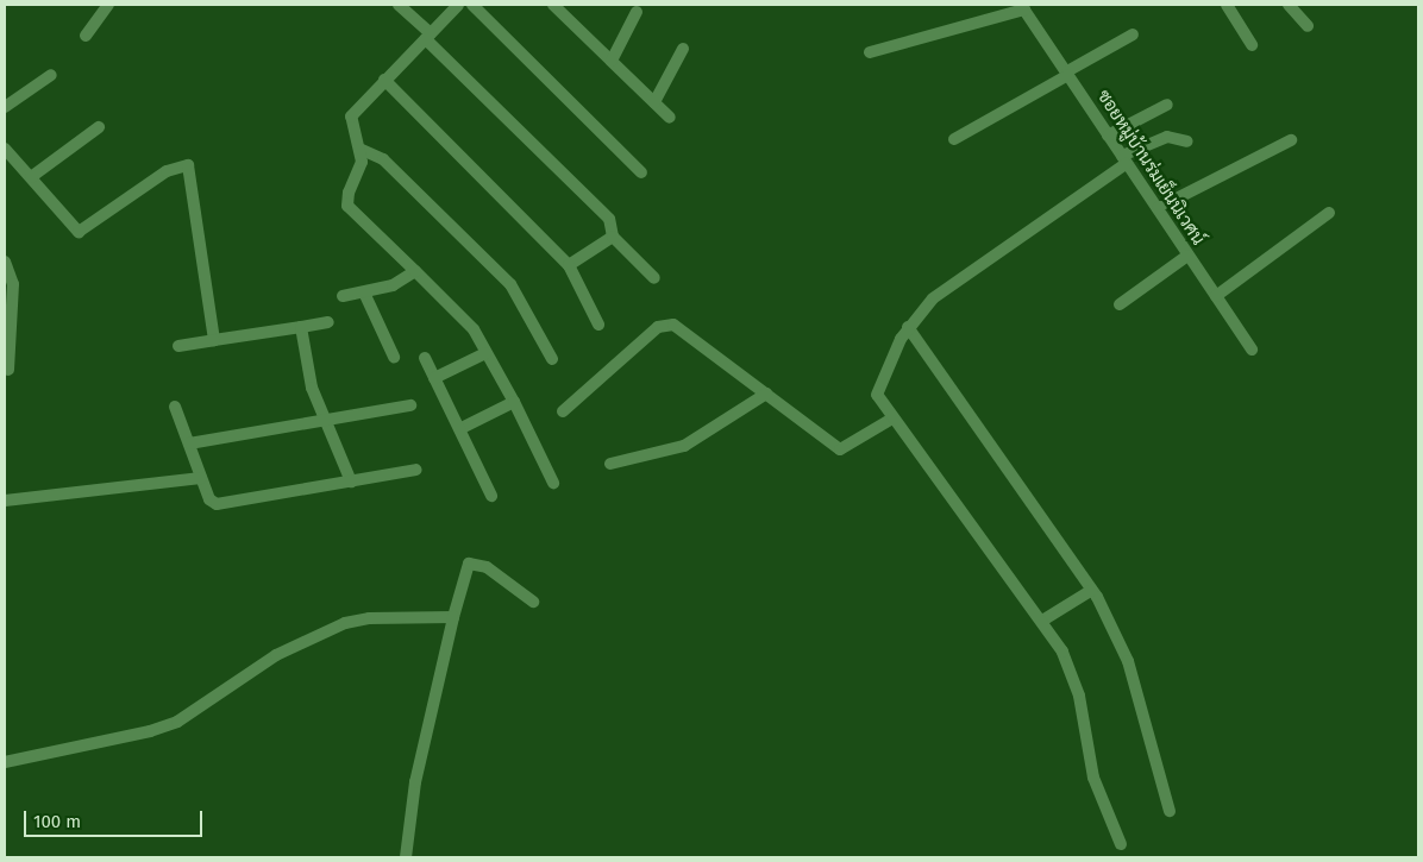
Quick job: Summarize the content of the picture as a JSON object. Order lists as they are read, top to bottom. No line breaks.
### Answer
{"streets":{"street":["ซอยหมู่บ้านร่มเย็นนิเวศน์"]},"scale_bar":"100 m"}
